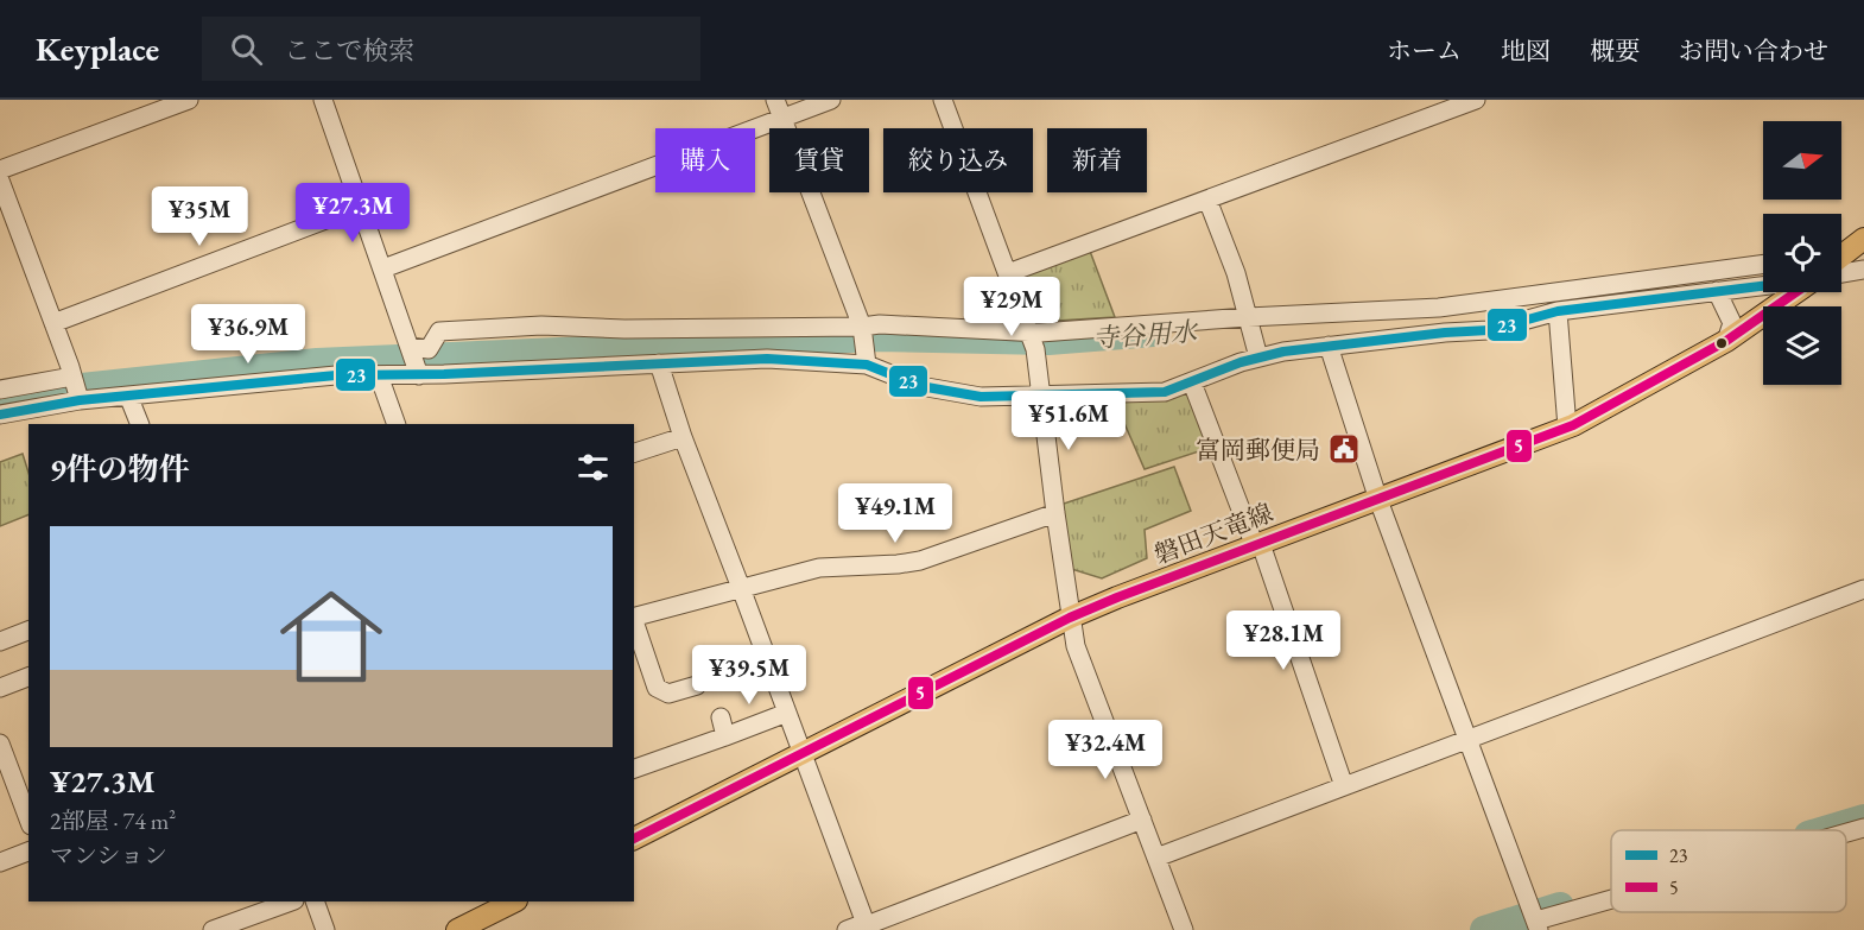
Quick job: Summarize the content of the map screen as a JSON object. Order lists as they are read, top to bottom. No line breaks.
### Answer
{"streets":{"main road":["磐田天竜線"]},"water":["寺谷用水"],"places":{"public building":["富岡郵便局"]},"lines":["transit line 23","transit line 5"],"legend":["23","5"],"north":"right","page":{"header":"Keyplace","search":"ここで検索","nav":["ホーム","地図","概要","お問い合わせ"],"chip":["購入","賃貸","絞り込み","新着"],"price":["¥27.3M","¥35M","¥29M","¥36.9M","¥51.6M","¥49.1M","¥28.1M","¥39.5M","¥32.4M"],"heading":"9件の物件","list":[{"name":"¥27.3M","note":"2部屋 · 74 m² · マンション"}]}}
